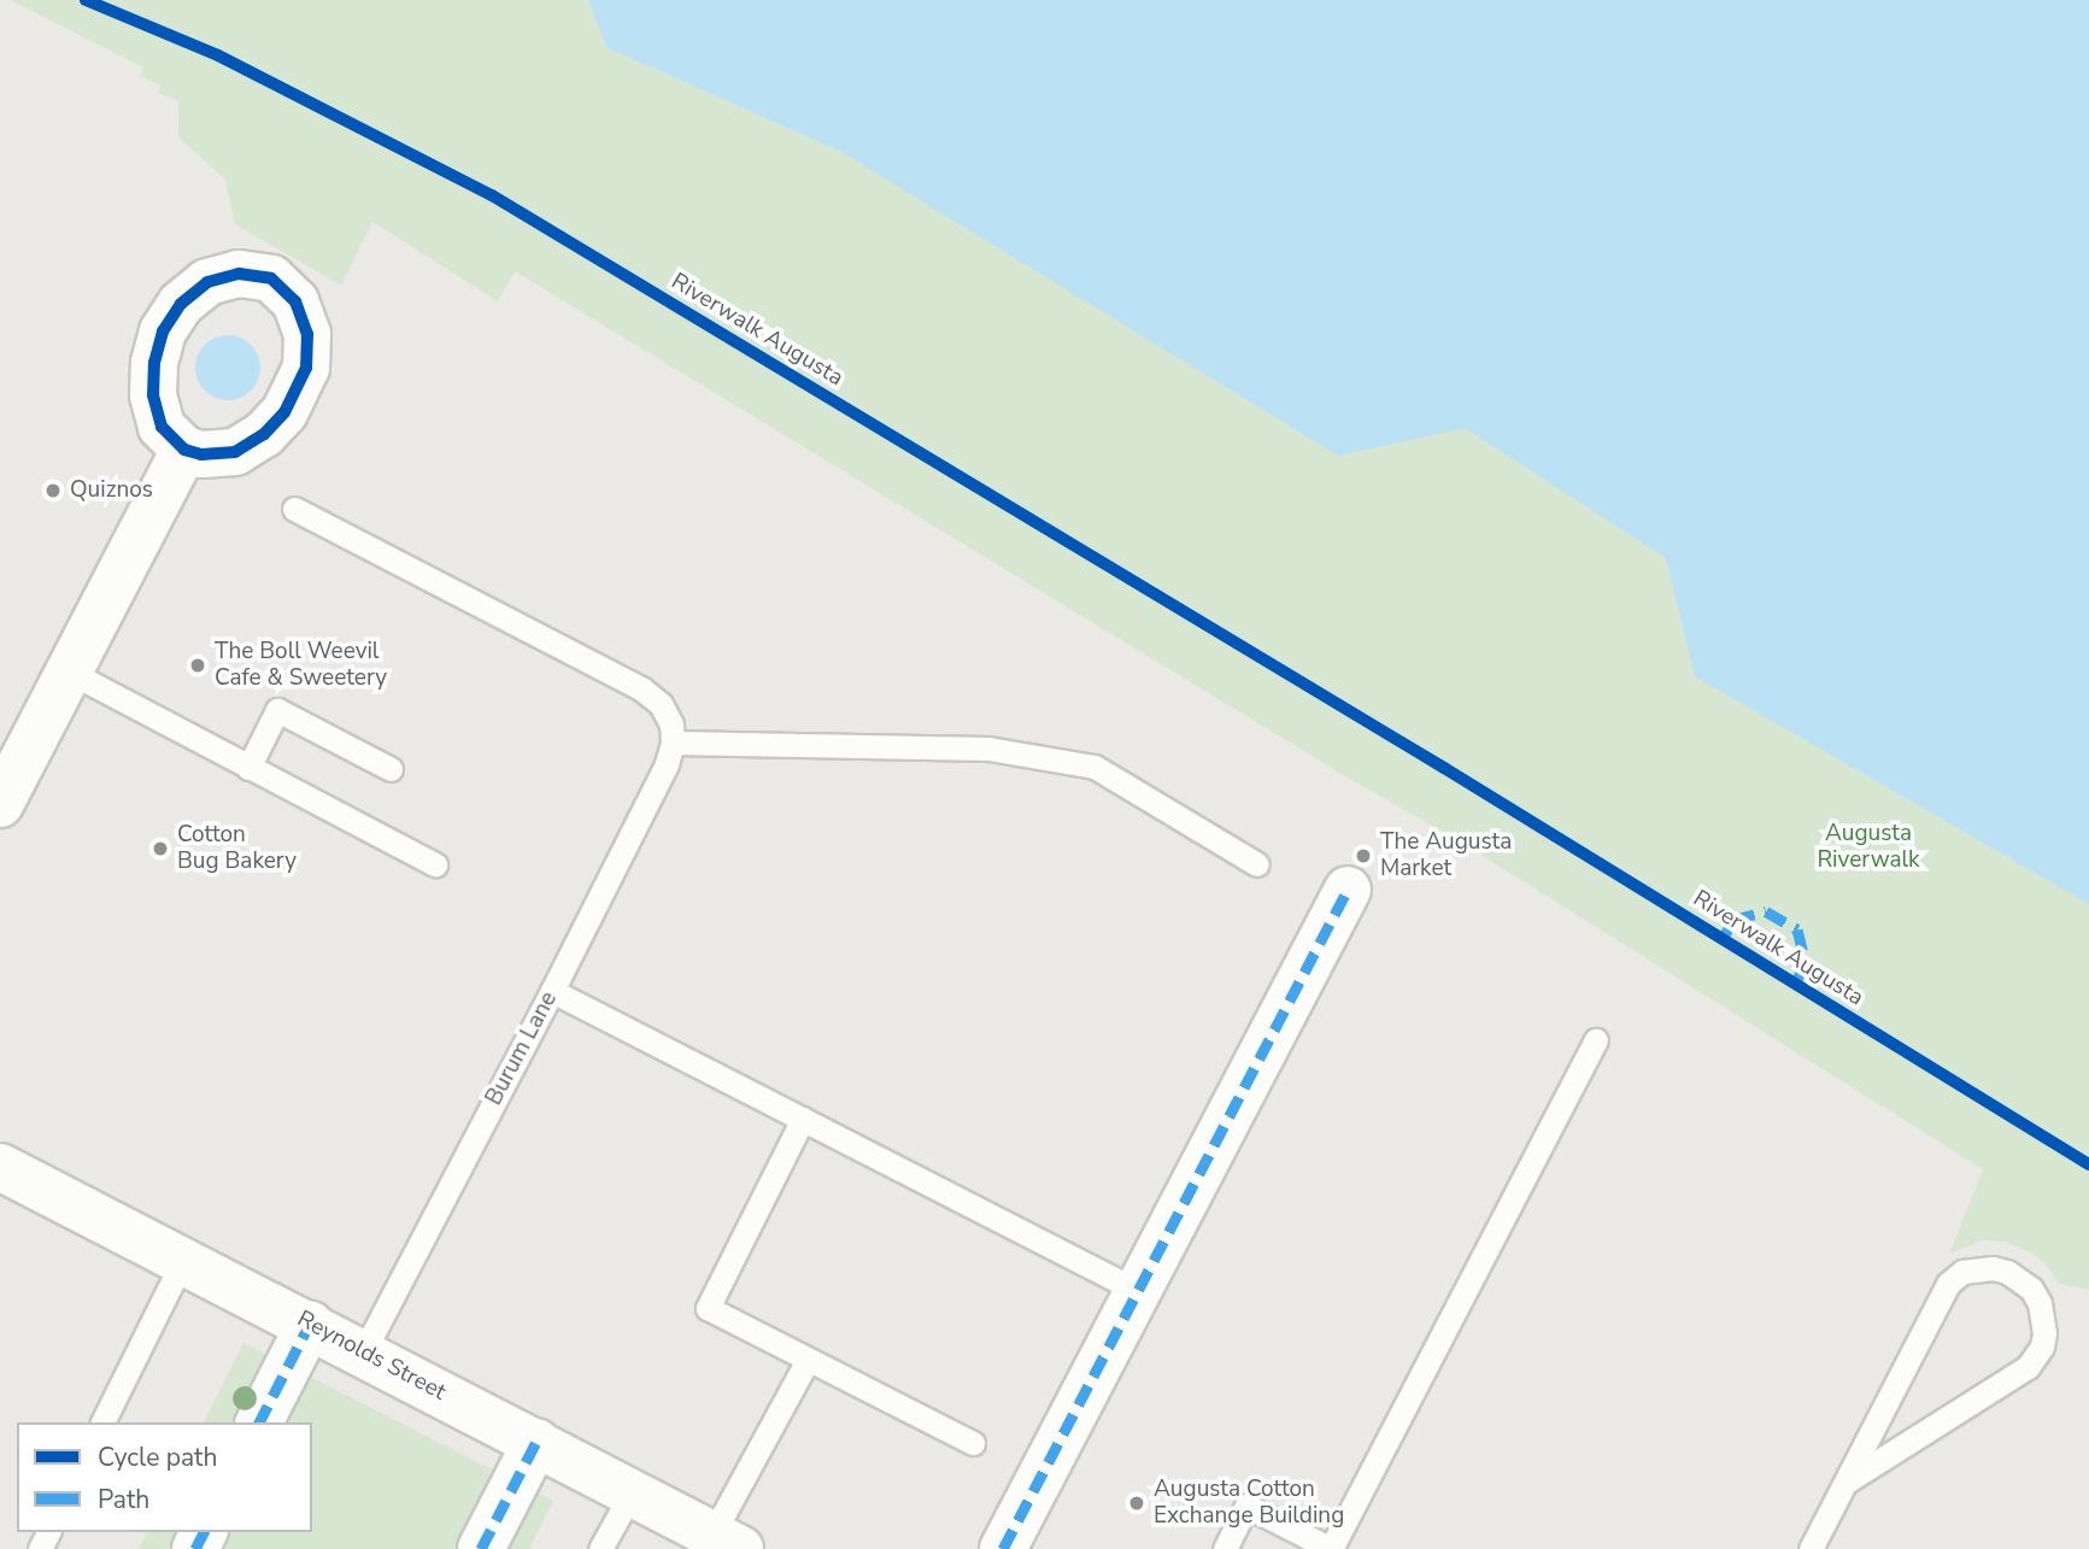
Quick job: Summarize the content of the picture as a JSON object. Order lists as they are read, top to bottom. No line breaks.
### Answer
{"streets":{"street":["Reynolds Street"],"lane":["Burum Lane"],"cycle path":["Riverwalk Augusta"]},"crossings":[["Burum Lane","Reynolds Street"]],"parks":["Augusta Riverwalk"],"places":["Quiznos","The Boll Weevil Cafe & Sweetery","Cotton Bug Bakery","The Augusta Market","Augusta Cotton Exchange Building"],"legend":["Cycle path","Path"]}
